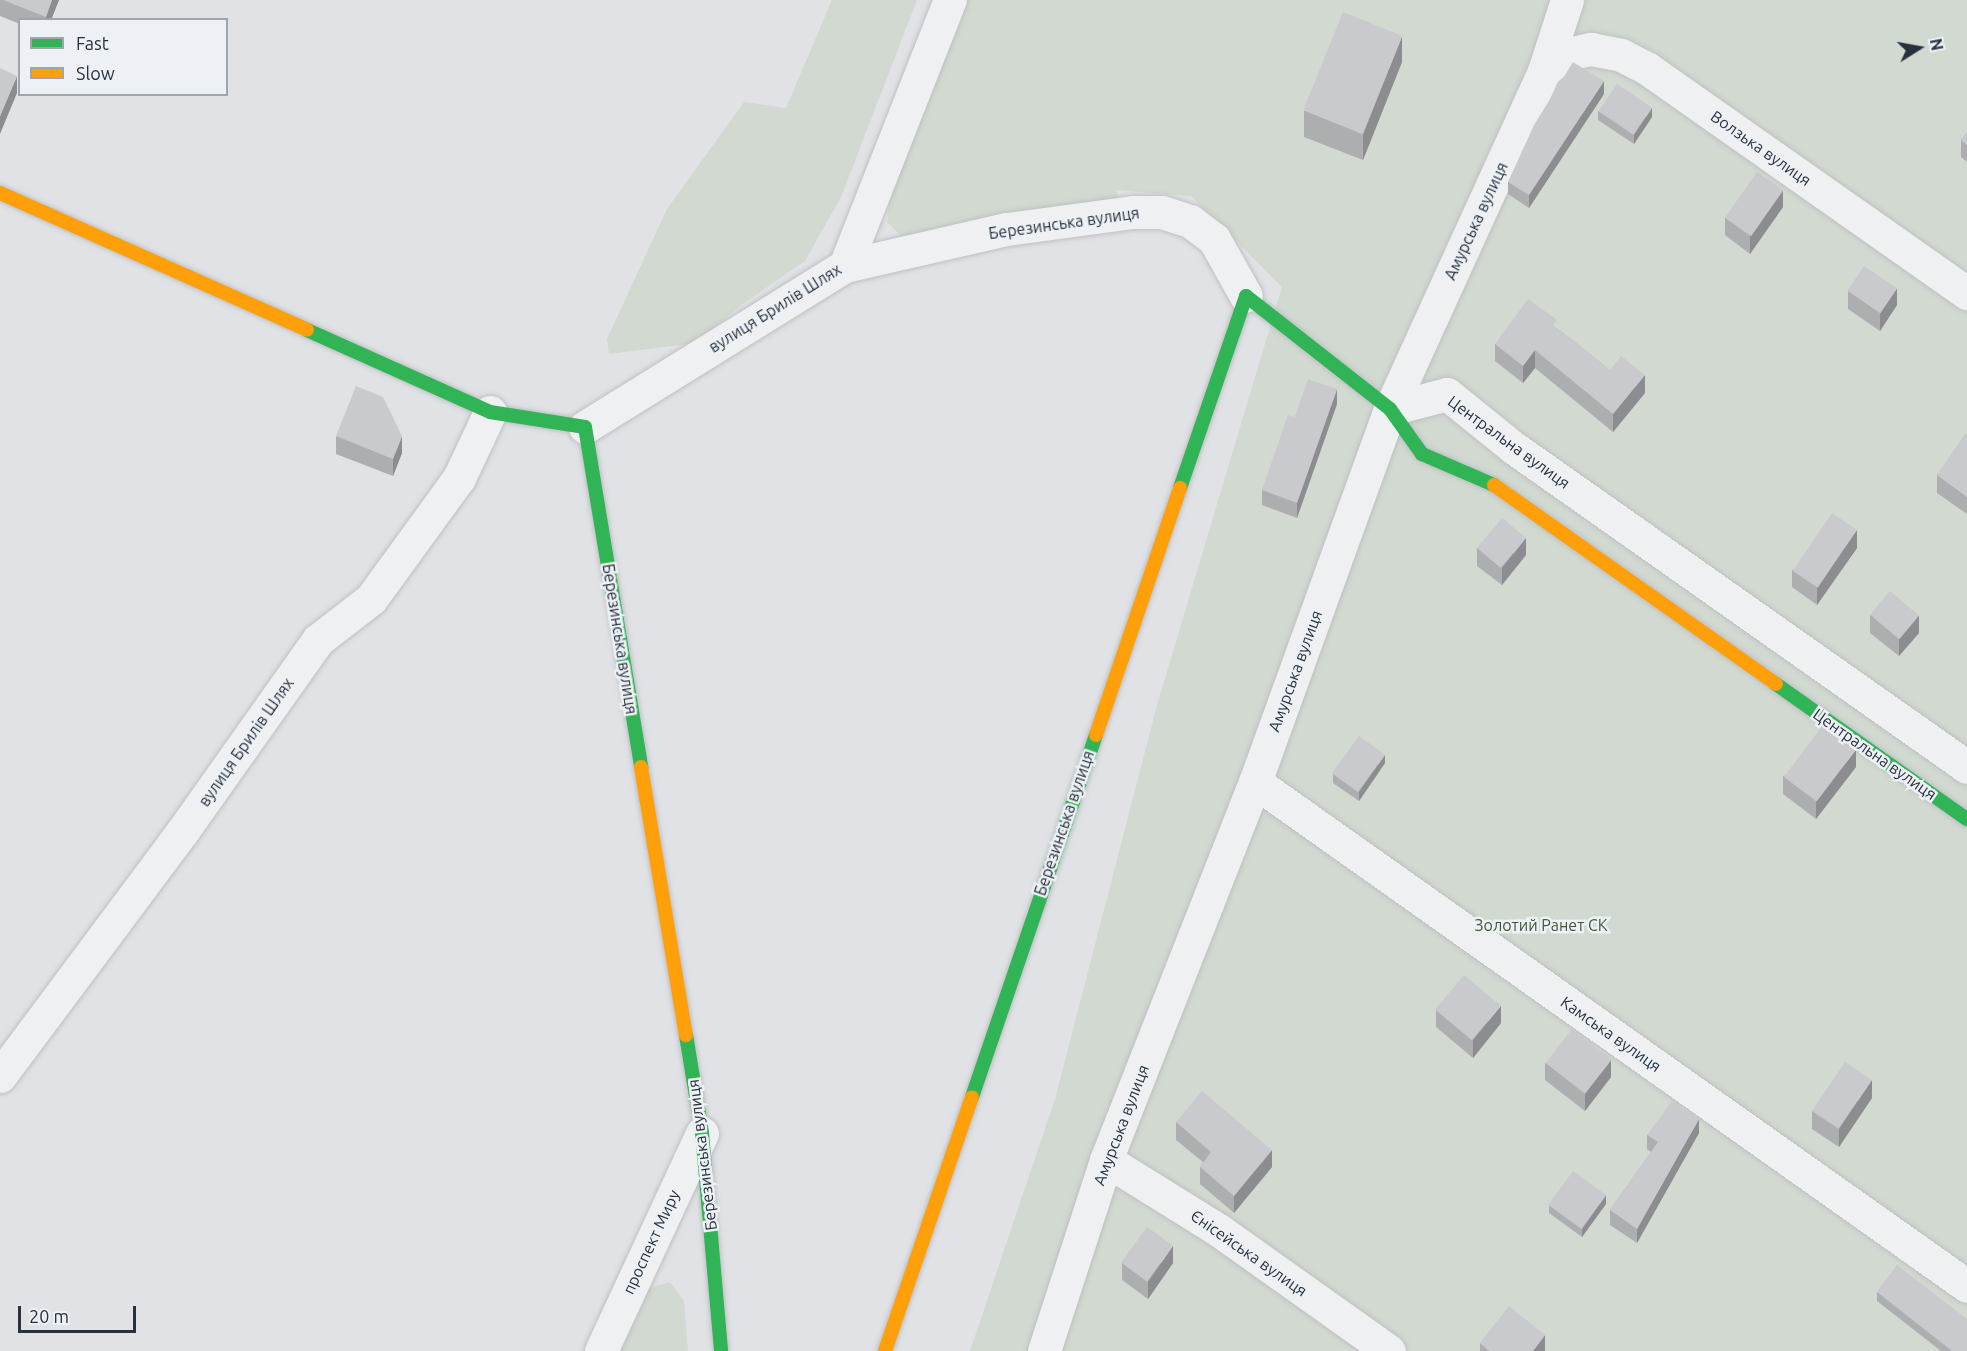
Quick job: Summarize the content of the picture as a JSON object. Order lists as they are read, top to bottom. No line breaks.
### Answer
{"streets":{"street":["Волзька вулиця","Амурська вулиця","Березинська вулиця","вулиця Брилів Шлях","Центральна вулиця","Камська вулиця","проспект Миру","Єнісейська вулиця"]},"crossings":[["Волзька вулиця","Амурська вулиця"],["Амурська вулиця","Березинська вулиця"],["Амурська вулиця","Центральна вулиця"],["Амурська вулиця","Камська вулиця"],["Амурська вулиця","Єнісейська вулиця"],["Березинська вулиця","вулиця Брилів Шлях"],["Березинська вулиця","Центральна вулиця"],["Березинська вулиця","проспект Миру"]],"parks":["Золотий Ранет СК"],"legend":["Fast","Slow"],"scale_bar":"20 m","north":"right"}
